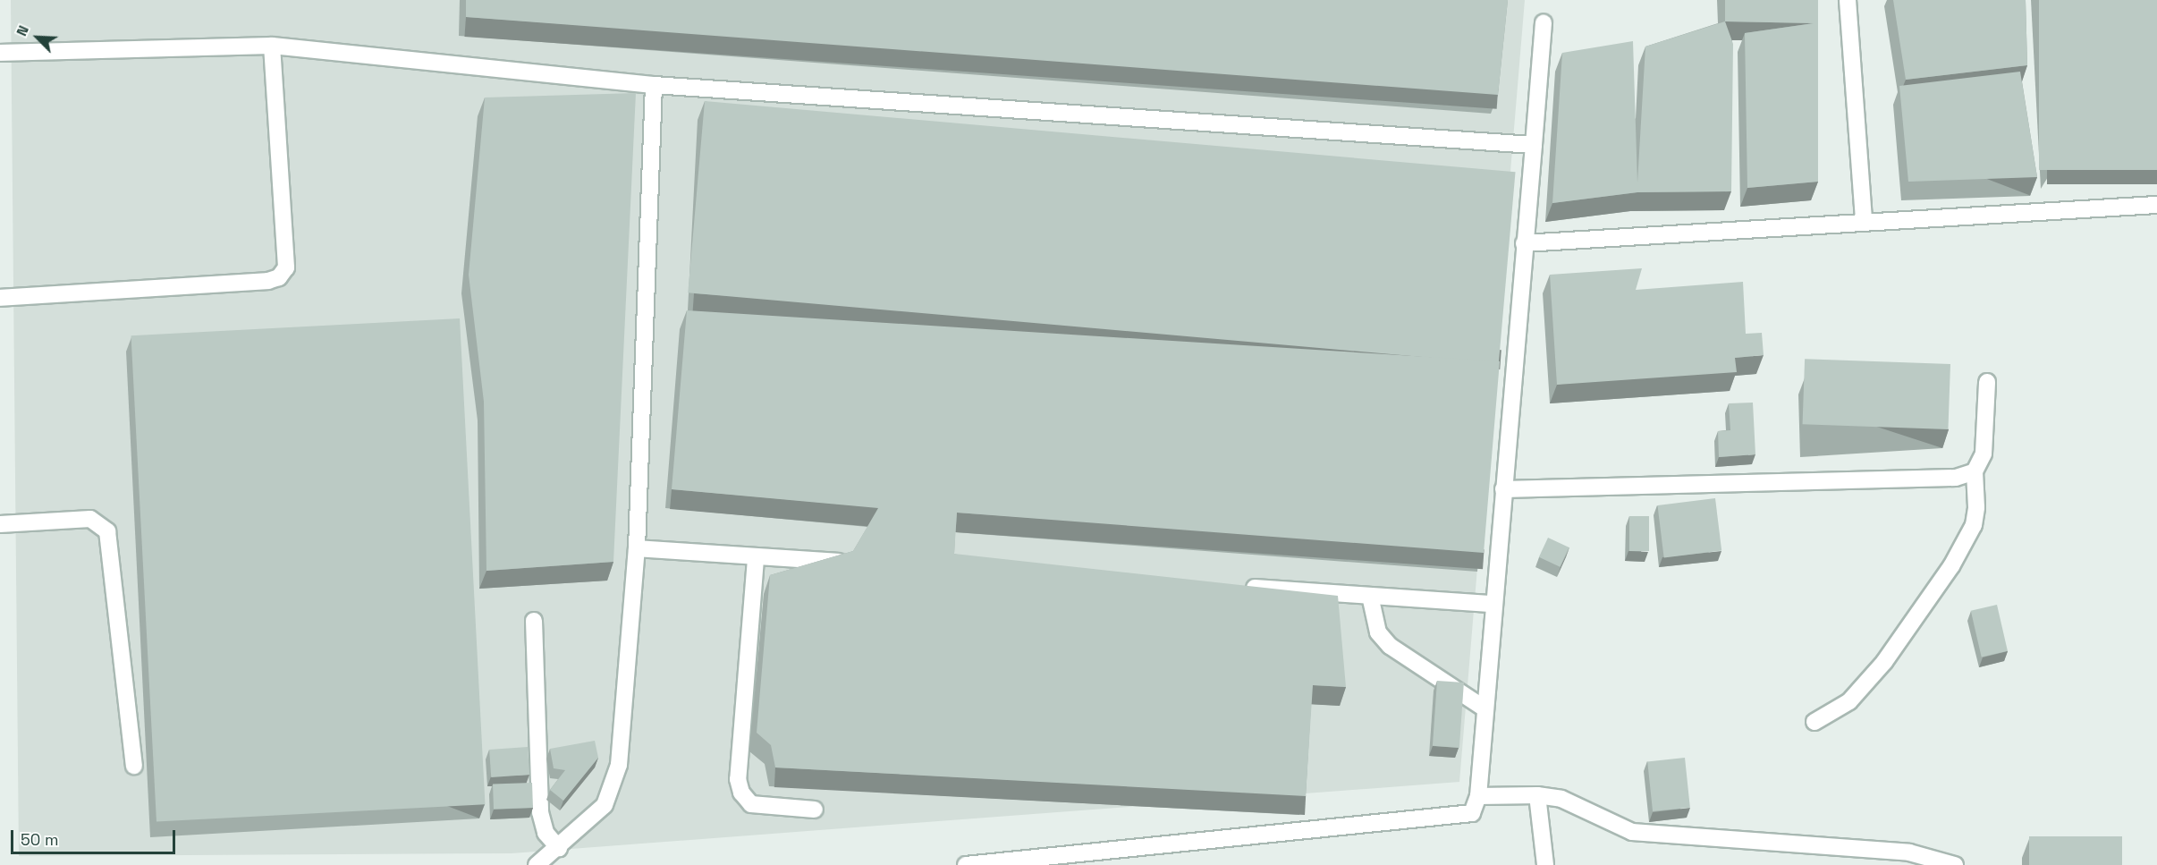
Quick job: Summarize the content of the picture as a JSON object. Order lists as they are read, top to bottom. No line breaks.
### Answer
{"scale_bar":"50 m","north":"top left"}
